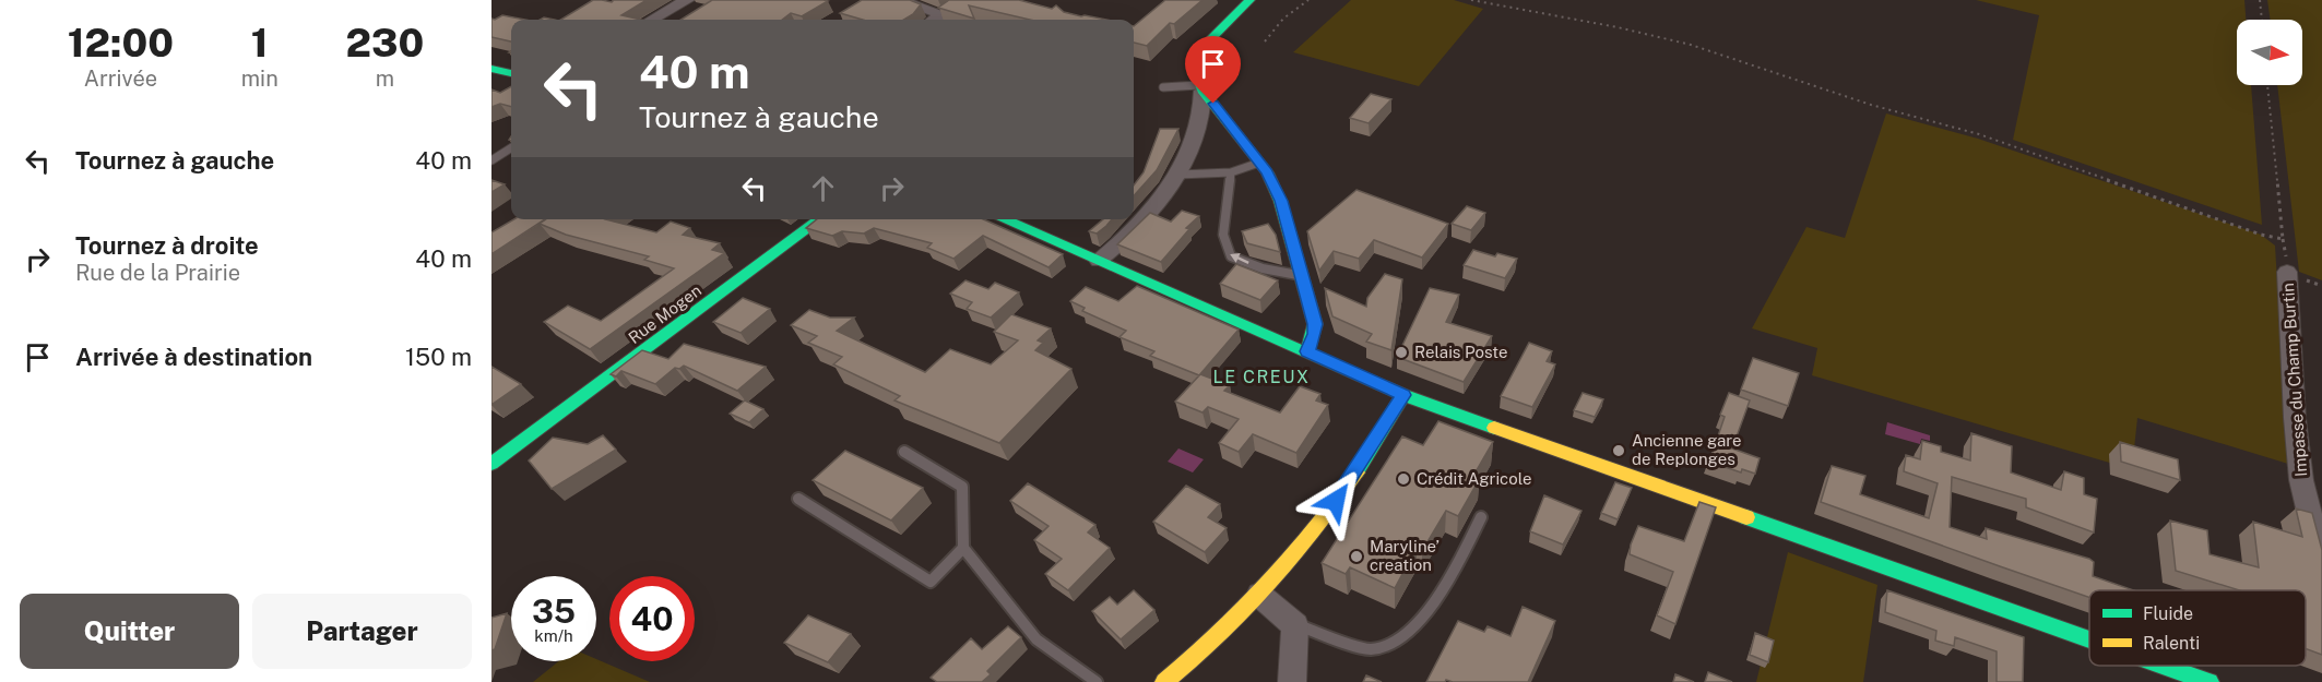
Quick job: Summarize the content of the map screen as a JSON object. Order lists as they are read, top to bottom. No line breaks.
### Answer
{"streets":{"street":["Rue Mogen","Impasse du Champ Burtin"]},"districts":["LE CREUX"],"places":["Relais Poste","Ancienne gare de Replonges","Crédit Agricole","Maryline’ creation"],"legend":["Fluide","Ralenti"],"north":"right","page":{"eta":["12:00","Arrivée","1","min","230","m"],"turn":["40 m","Tournez à gauche"],"list":[{"name":"Tournez à gauche","value":"40 m"},{"name":"Tournez à droite","note":"Rue de la Prairie","value":"40 m"},{"name":"Arrivée à destination","value":"150 m"}],"speed":"35 km/h","limit":"40","buttons":["Quitter","Partager"]}}
